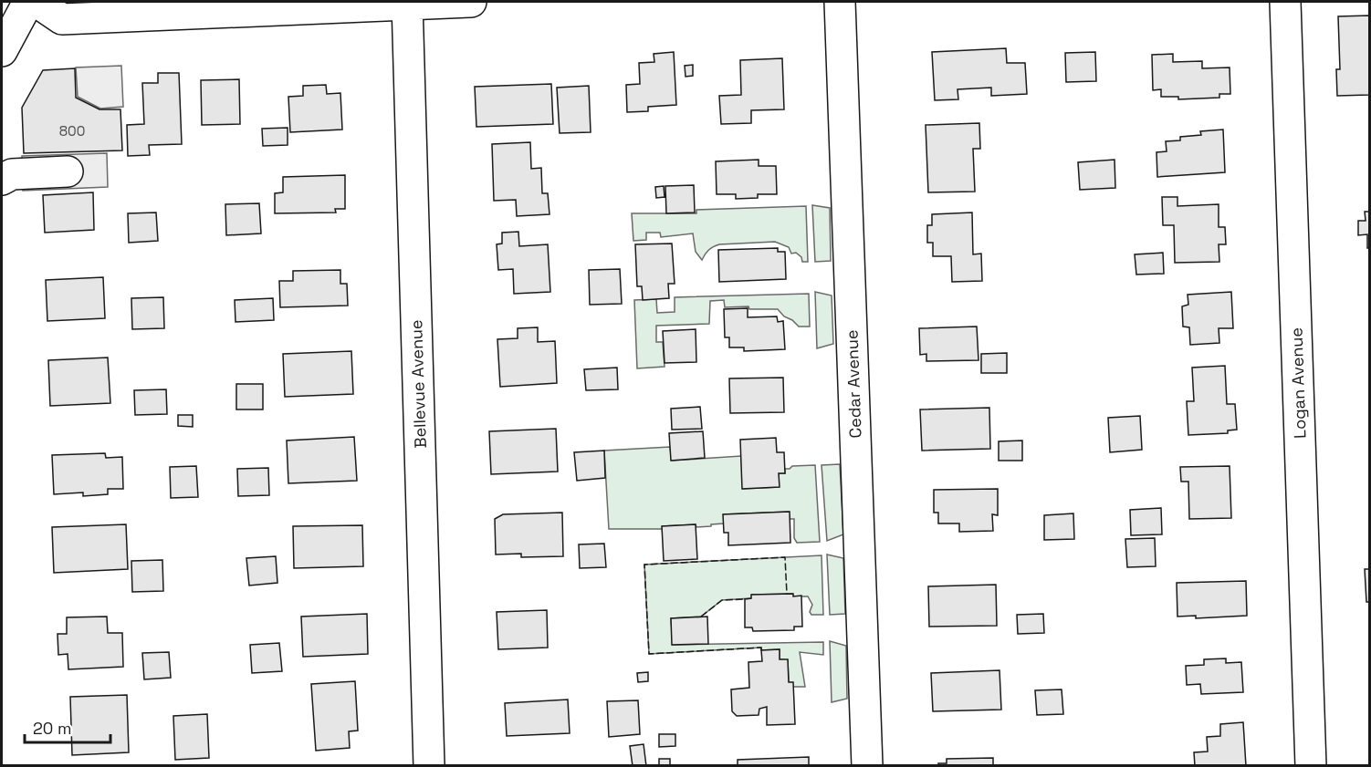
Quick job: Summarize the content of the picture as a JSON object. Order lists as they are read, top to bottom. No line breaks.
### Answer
{"streets":{"street":["Logan Avenue","Bellevue Avenue","Cedar Avenue"]},"house_numbers":["800"],"scale_bar":"20 m"}
